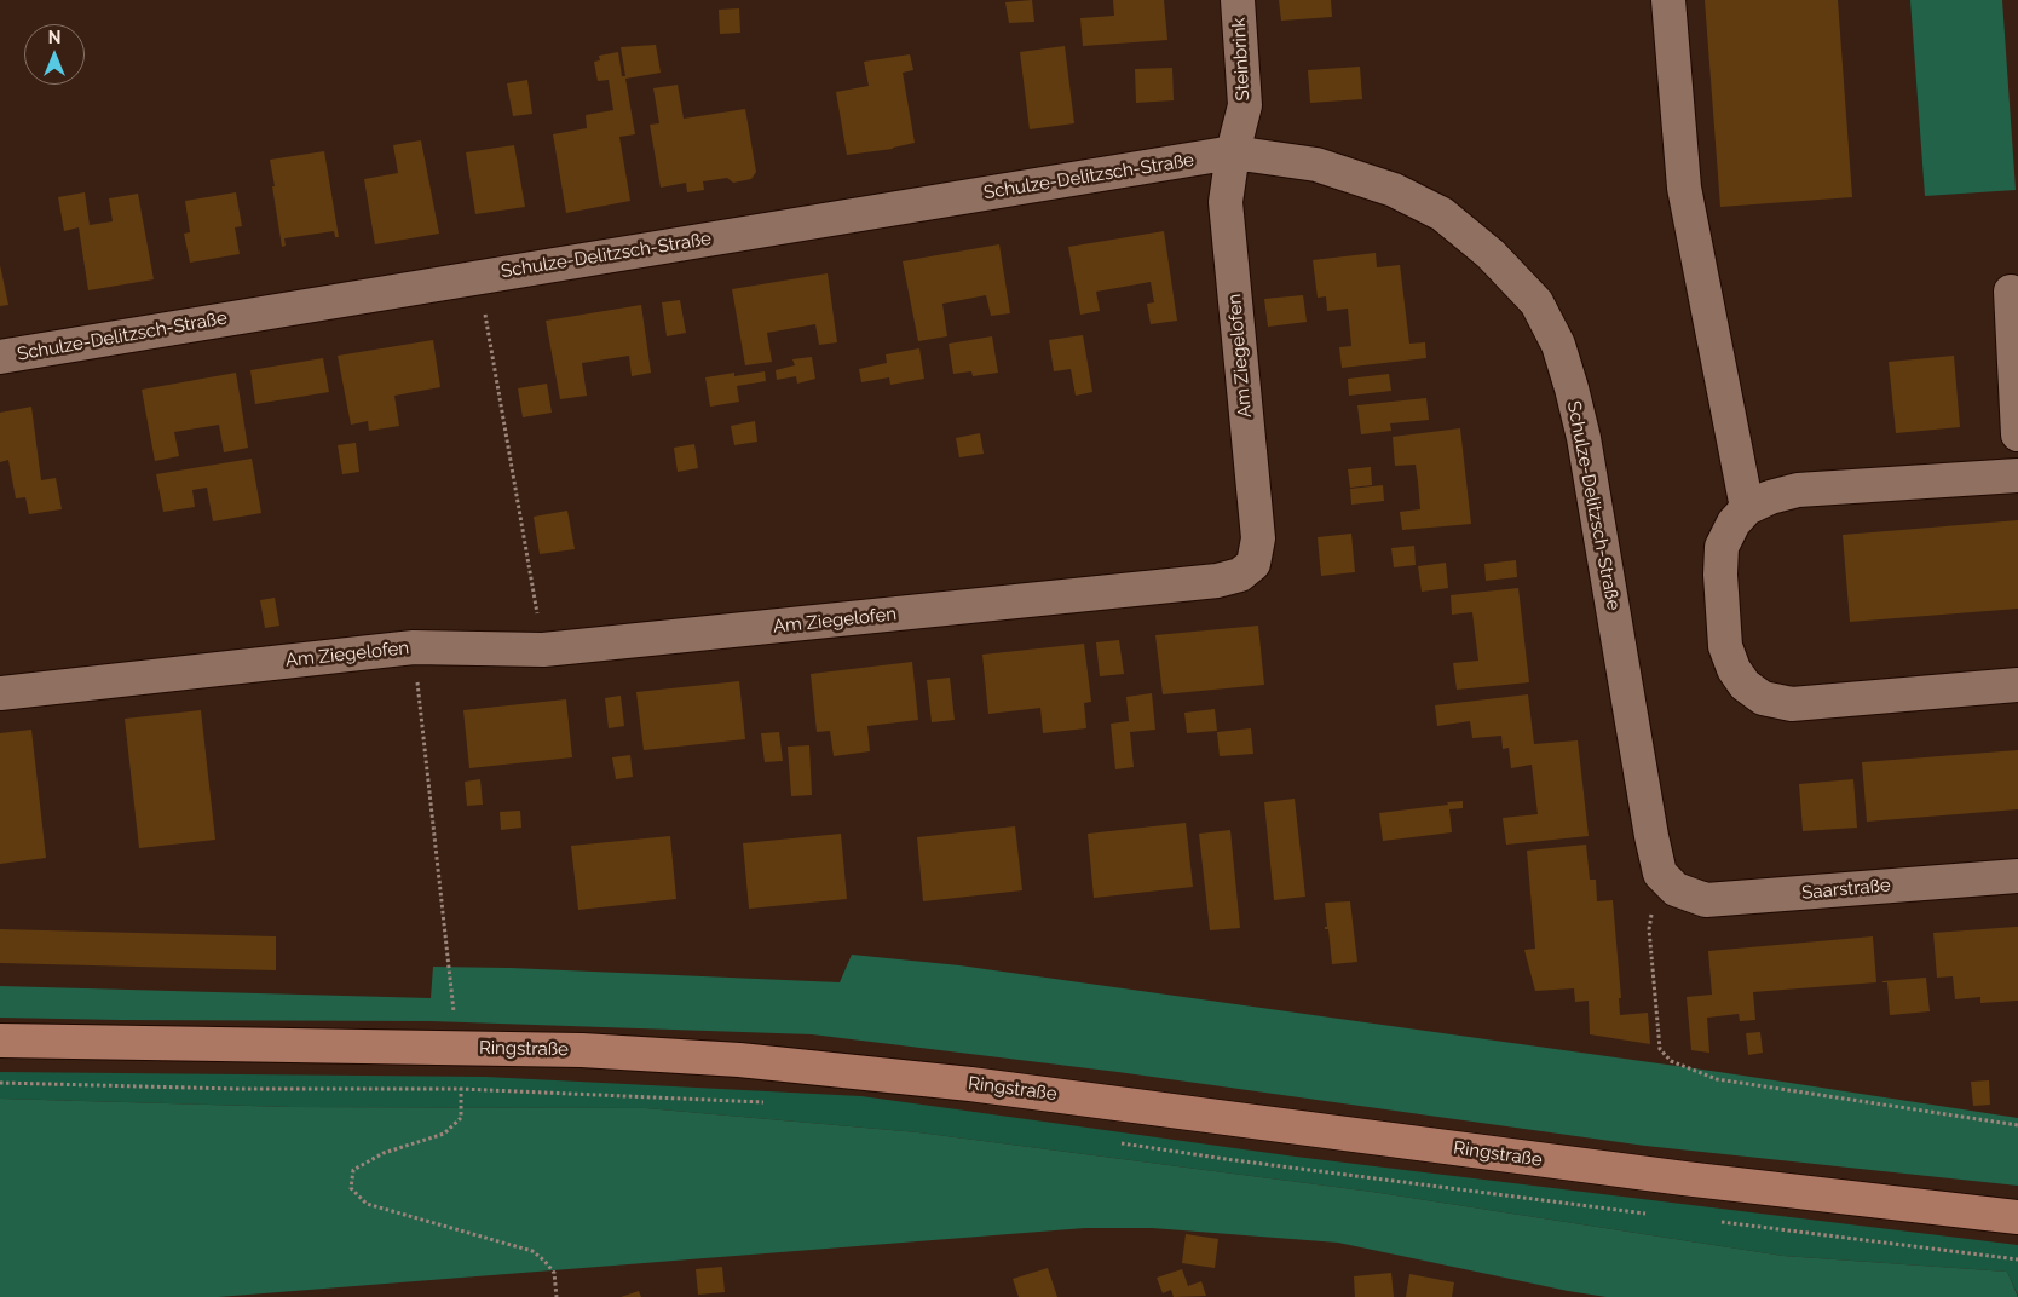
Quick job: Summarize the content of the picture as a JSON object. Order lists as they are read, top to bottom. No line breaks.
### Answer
{"streets":{"main road":["Ringstraße"],"street":["Steinbrink","Schulze-Delitzsch-Straße","Am Ziegelofen","Saarstraße"]},"crossings":[["Steinbrink","Schulze-Delitzsch-Straße"],["Steinbrink","Am Ziegelofen"],["Schulze-Delitzsch-Straße","Am Ziegelofen"],["Schulze-Delitzsch-Straße","Saarstraße"]],"north":"top"}
